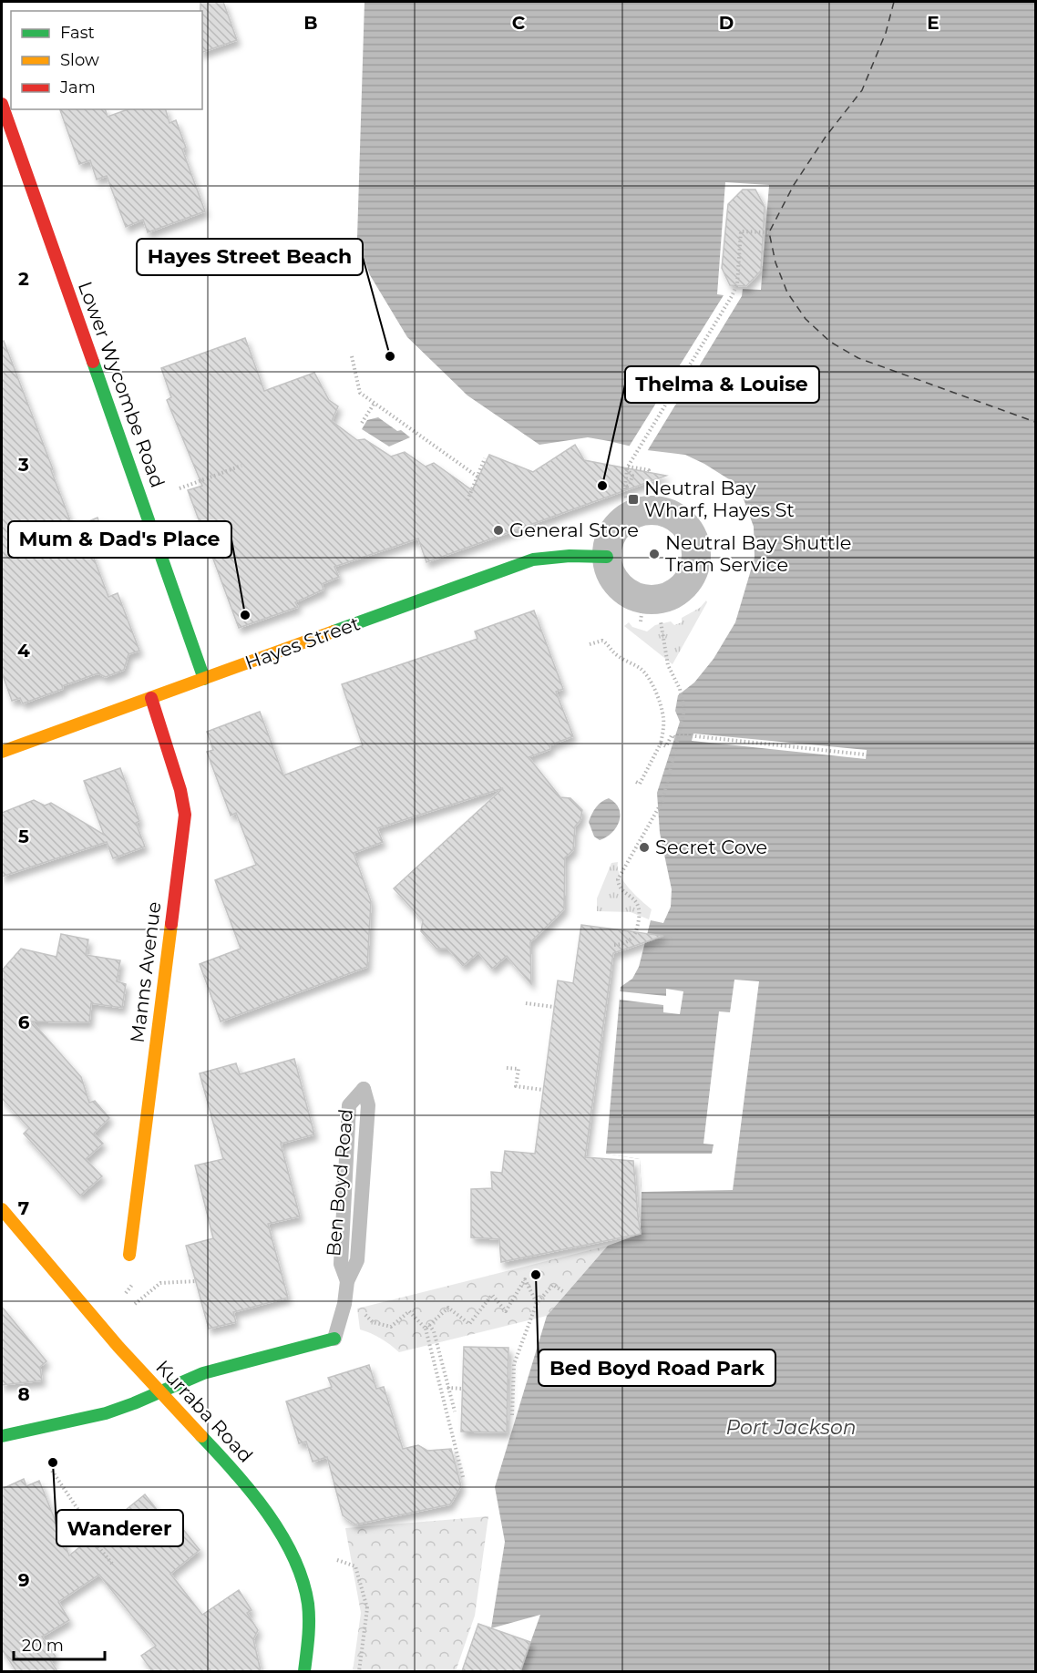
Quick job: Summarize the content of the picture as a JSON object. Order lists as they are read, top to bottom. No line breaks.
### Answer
{"streets":{"street":["Lower Wycombe Road","Hayes Street","Manns Avenue","Ben Boyd Road","Kurraba Road"]},"crossings":[["Lower Wycombe Road","Hayes Street"],["Hayes Street","Manns Avenue"],["Ben Boyd Road","Kurraba Road"]],"water":["Port Jackson"],"places":{"other":["Hayes Street Beach","Thelma & Louise","General Store","Neutral Bay Shuttle Tram Service","Mum & Dad's Place","Secret Cove","Bed Boyd Road Park","Wanderer"],"transit":["Neutral Bay Wharf, Hayes St"]},"legend":["Fast","Slow","Jam"],"scale_bar":"20 m","grid":{"columns":["B","C","D","E"],"rows":["2","3","4","5","6","7","8","9"]}}
